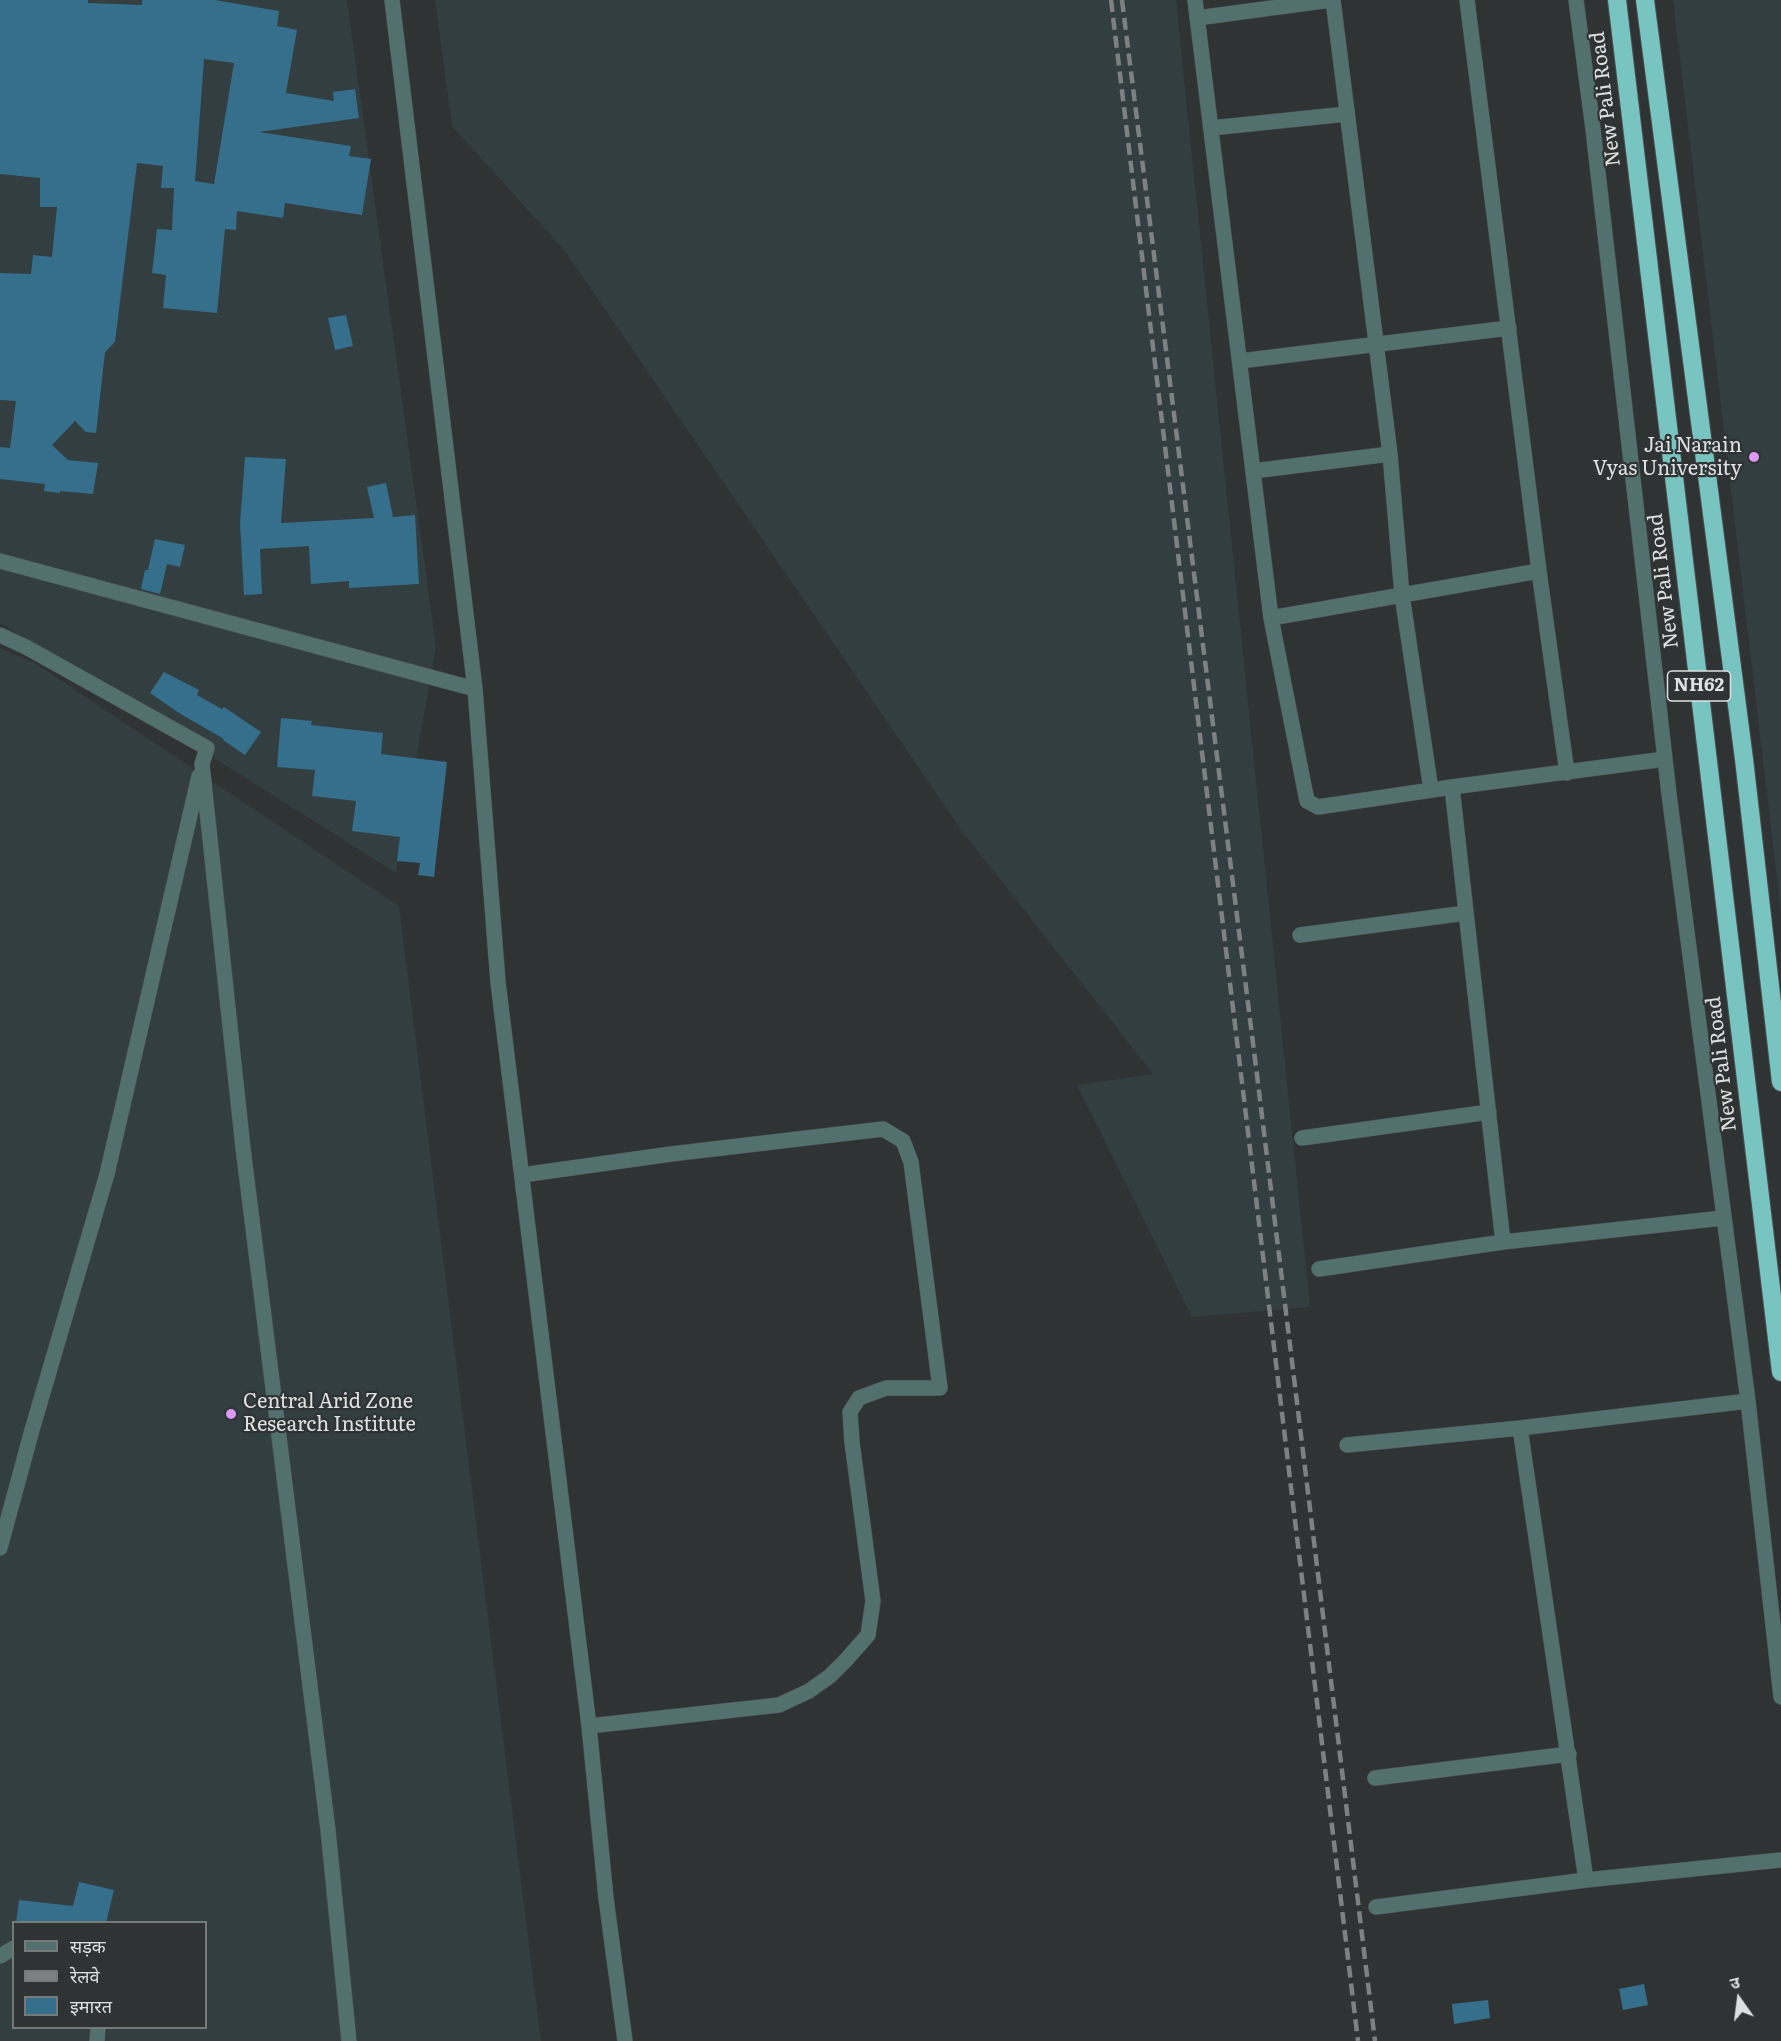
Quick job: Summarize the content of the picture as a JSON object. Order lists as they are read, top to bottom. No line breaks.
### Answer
{"streets":{"highway":["New Pali Road","NH62"]},"places":["Jai Narain Vyas University","Central Arid Zone Research Institute"],"legend":["सड़क","रेलवे","इमारत"],"north":"top"}
